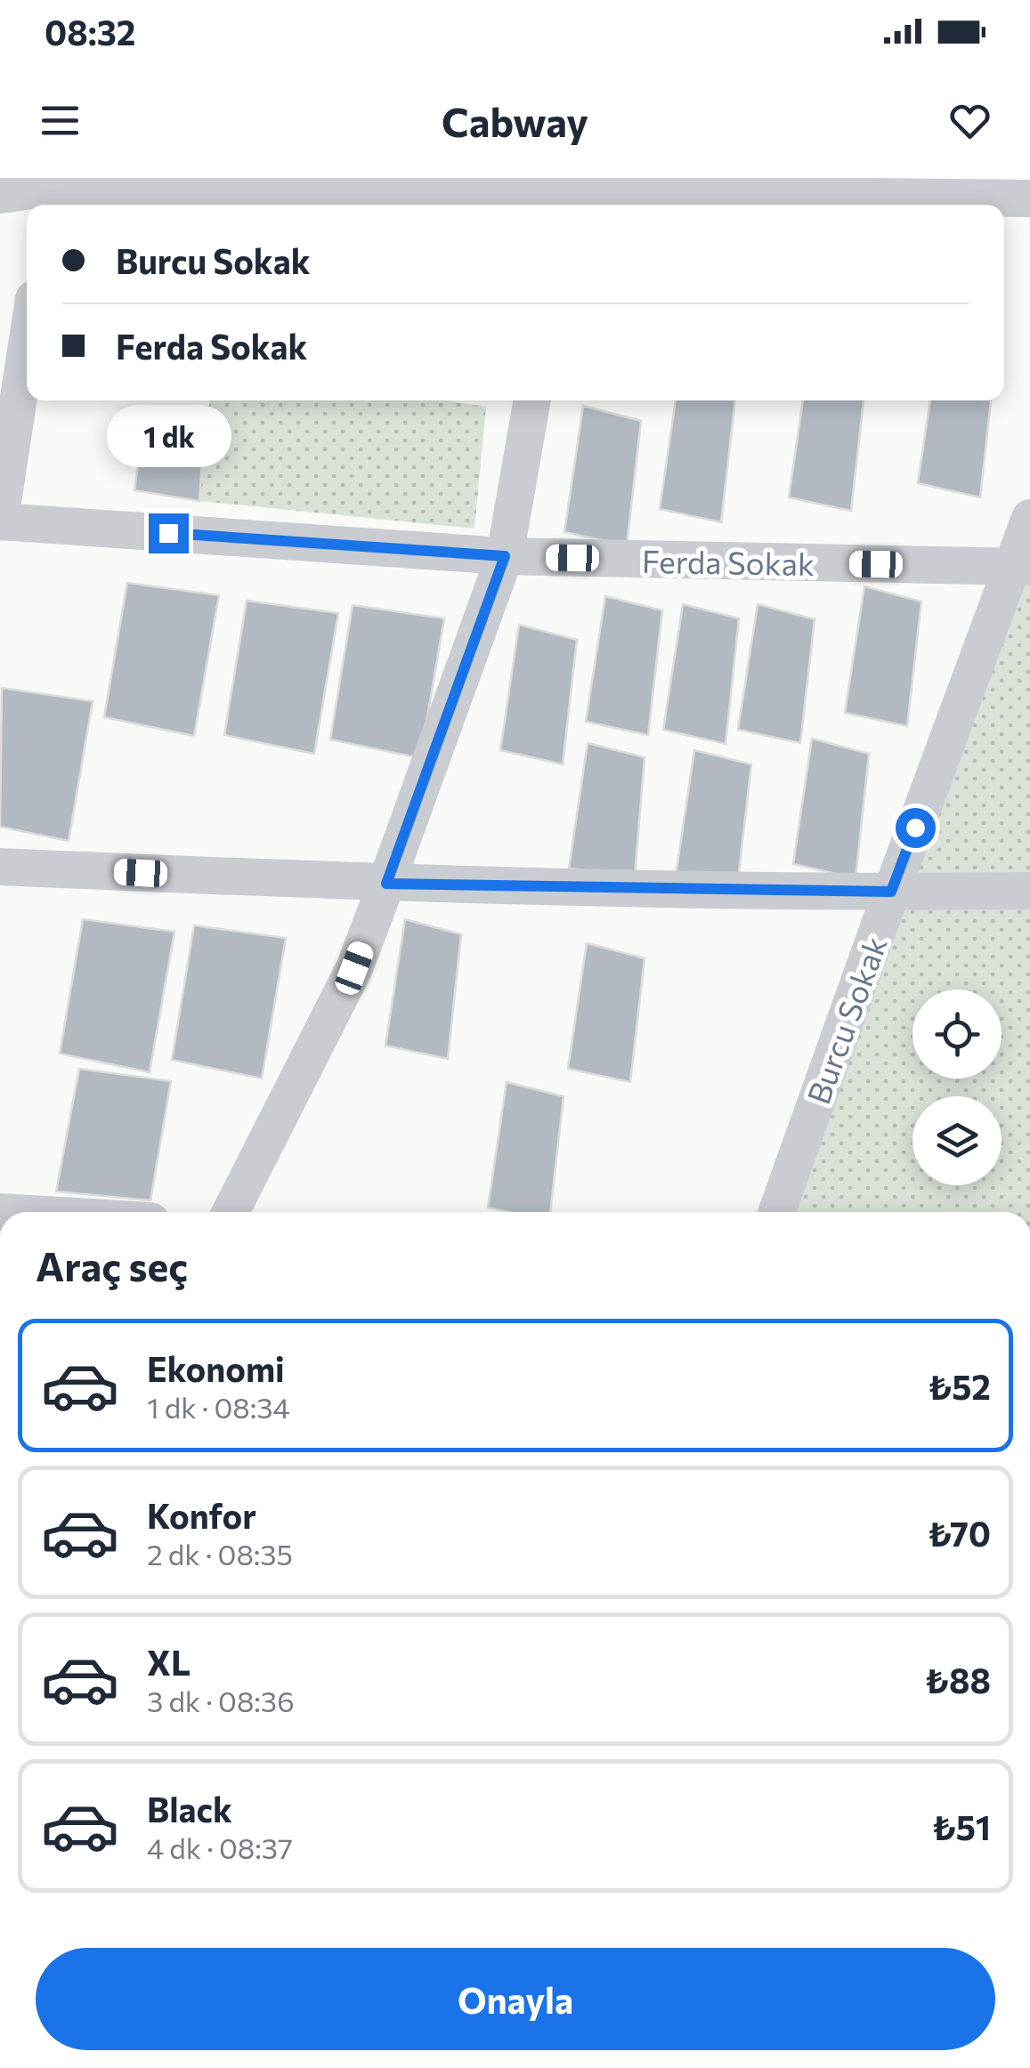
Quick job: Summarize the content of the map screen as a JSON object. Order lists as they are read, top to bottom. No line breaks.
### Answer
{"streets":{"street":["Ferda Sokak","Burcu Sokak"]},"crossings":[["Ferda Sokak","Burcu Sokak"]],"page":{"status":"08:32","header":"Cabway","banner":["Burcu Sokak","Ferda Sokak"],"bubble":"1 dk","heading":"Araç seç","list":[{"name":"Ekonomi","note":"1 dk · 08:34","value":"₺52"},{"name":"Konfor","note":"2 dk · 08:35","value":"₺70"},{"name":"XL","note":"3 dk · 08:36","value":"₺88"},{"name":"Black","note":"4 dk · 08:37","value":"₺51"}],"buttons":"Onayla"}}
